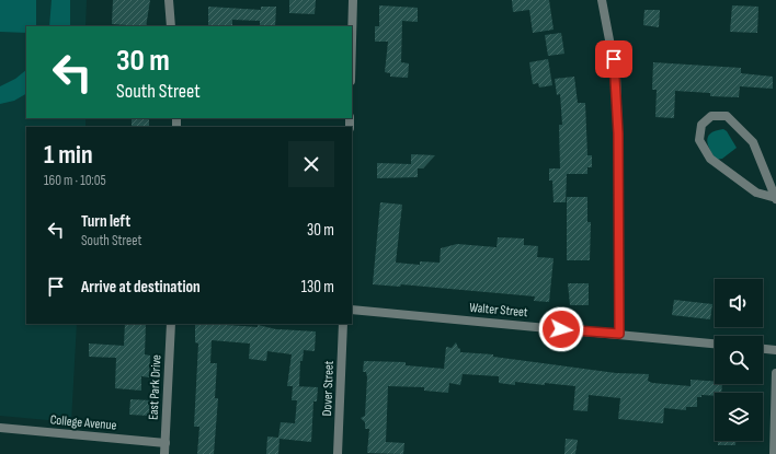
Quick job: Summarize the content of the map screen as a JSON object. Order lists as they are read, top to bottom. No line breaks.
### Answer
{"streets":{"street":["Walter Street","East Park Drive","Dover Street","College Avenue"]},"crossings":[["East Park Drive","College Avenue"]],"page":{"turn":["30 m","South Street"],"heading":["1 min","160 m · 10:05"],"list":[{"name":"Turn left","note":"South Street","value":"30 m"},{"name":"Arrive at destination","value":"130 m"}]}}
